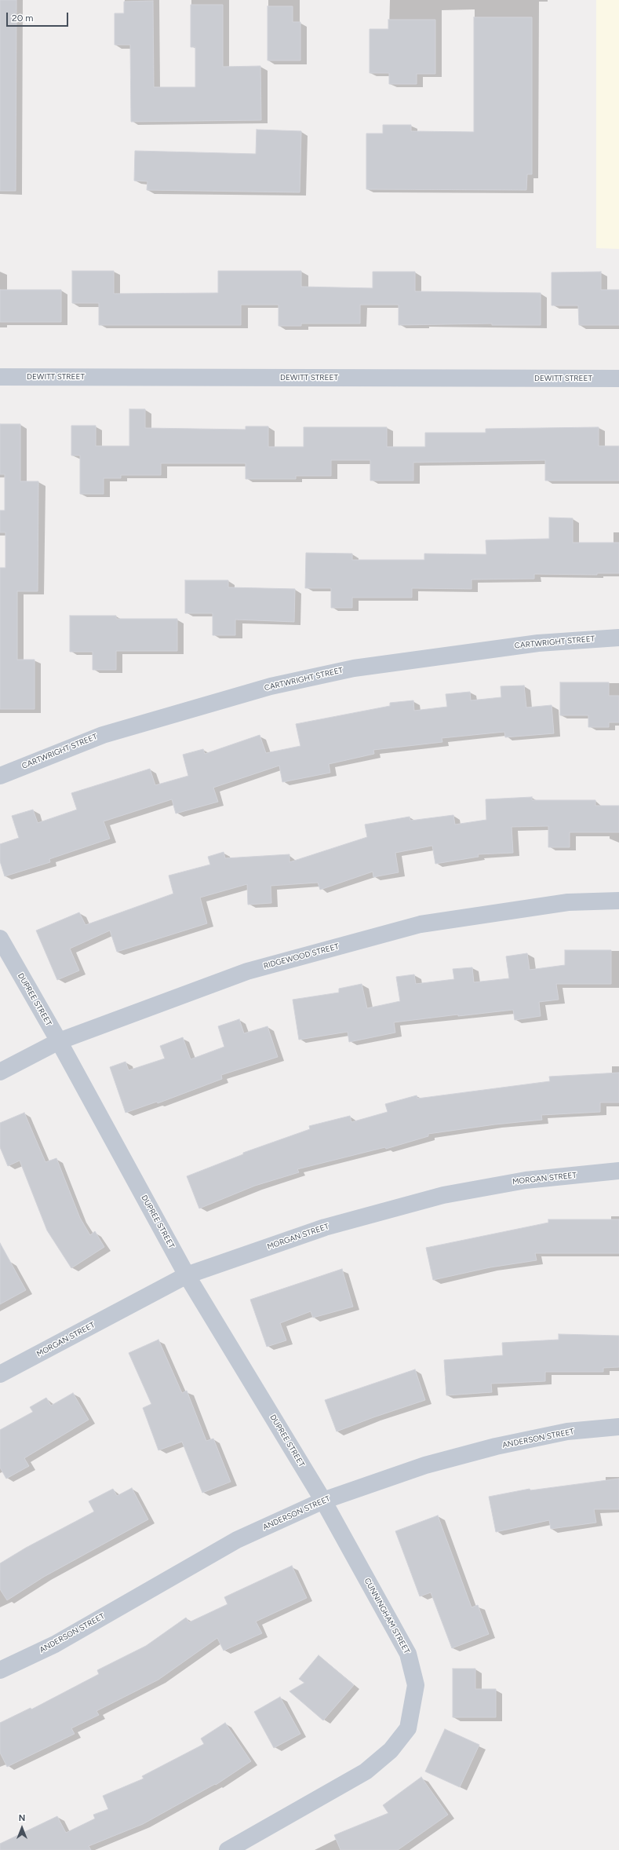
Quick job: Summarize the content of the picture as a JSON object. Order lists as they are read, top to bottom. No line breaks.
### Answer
{"streets":{"street":["DEWITT STREET","CARTWRIGHT STREET","RIDGEWOOD STREET","DUPREE STREET","MORGAN STREET","ANDERSON STREET","CUNNINGHAM STREET"]},"crossings":[["RIDGEWOOD STREET","DUPREE STREET"],["DUPREE STREET","MORGAN STREET"],["DUPREE STREET","ANDERSON STREET"],["DUPREE STREET","CUNNINGHAM STREET"],["ANDERSON STREET","CUNNINGHAM STREET"]],"scale_bar":"20 m","north":"top"}
